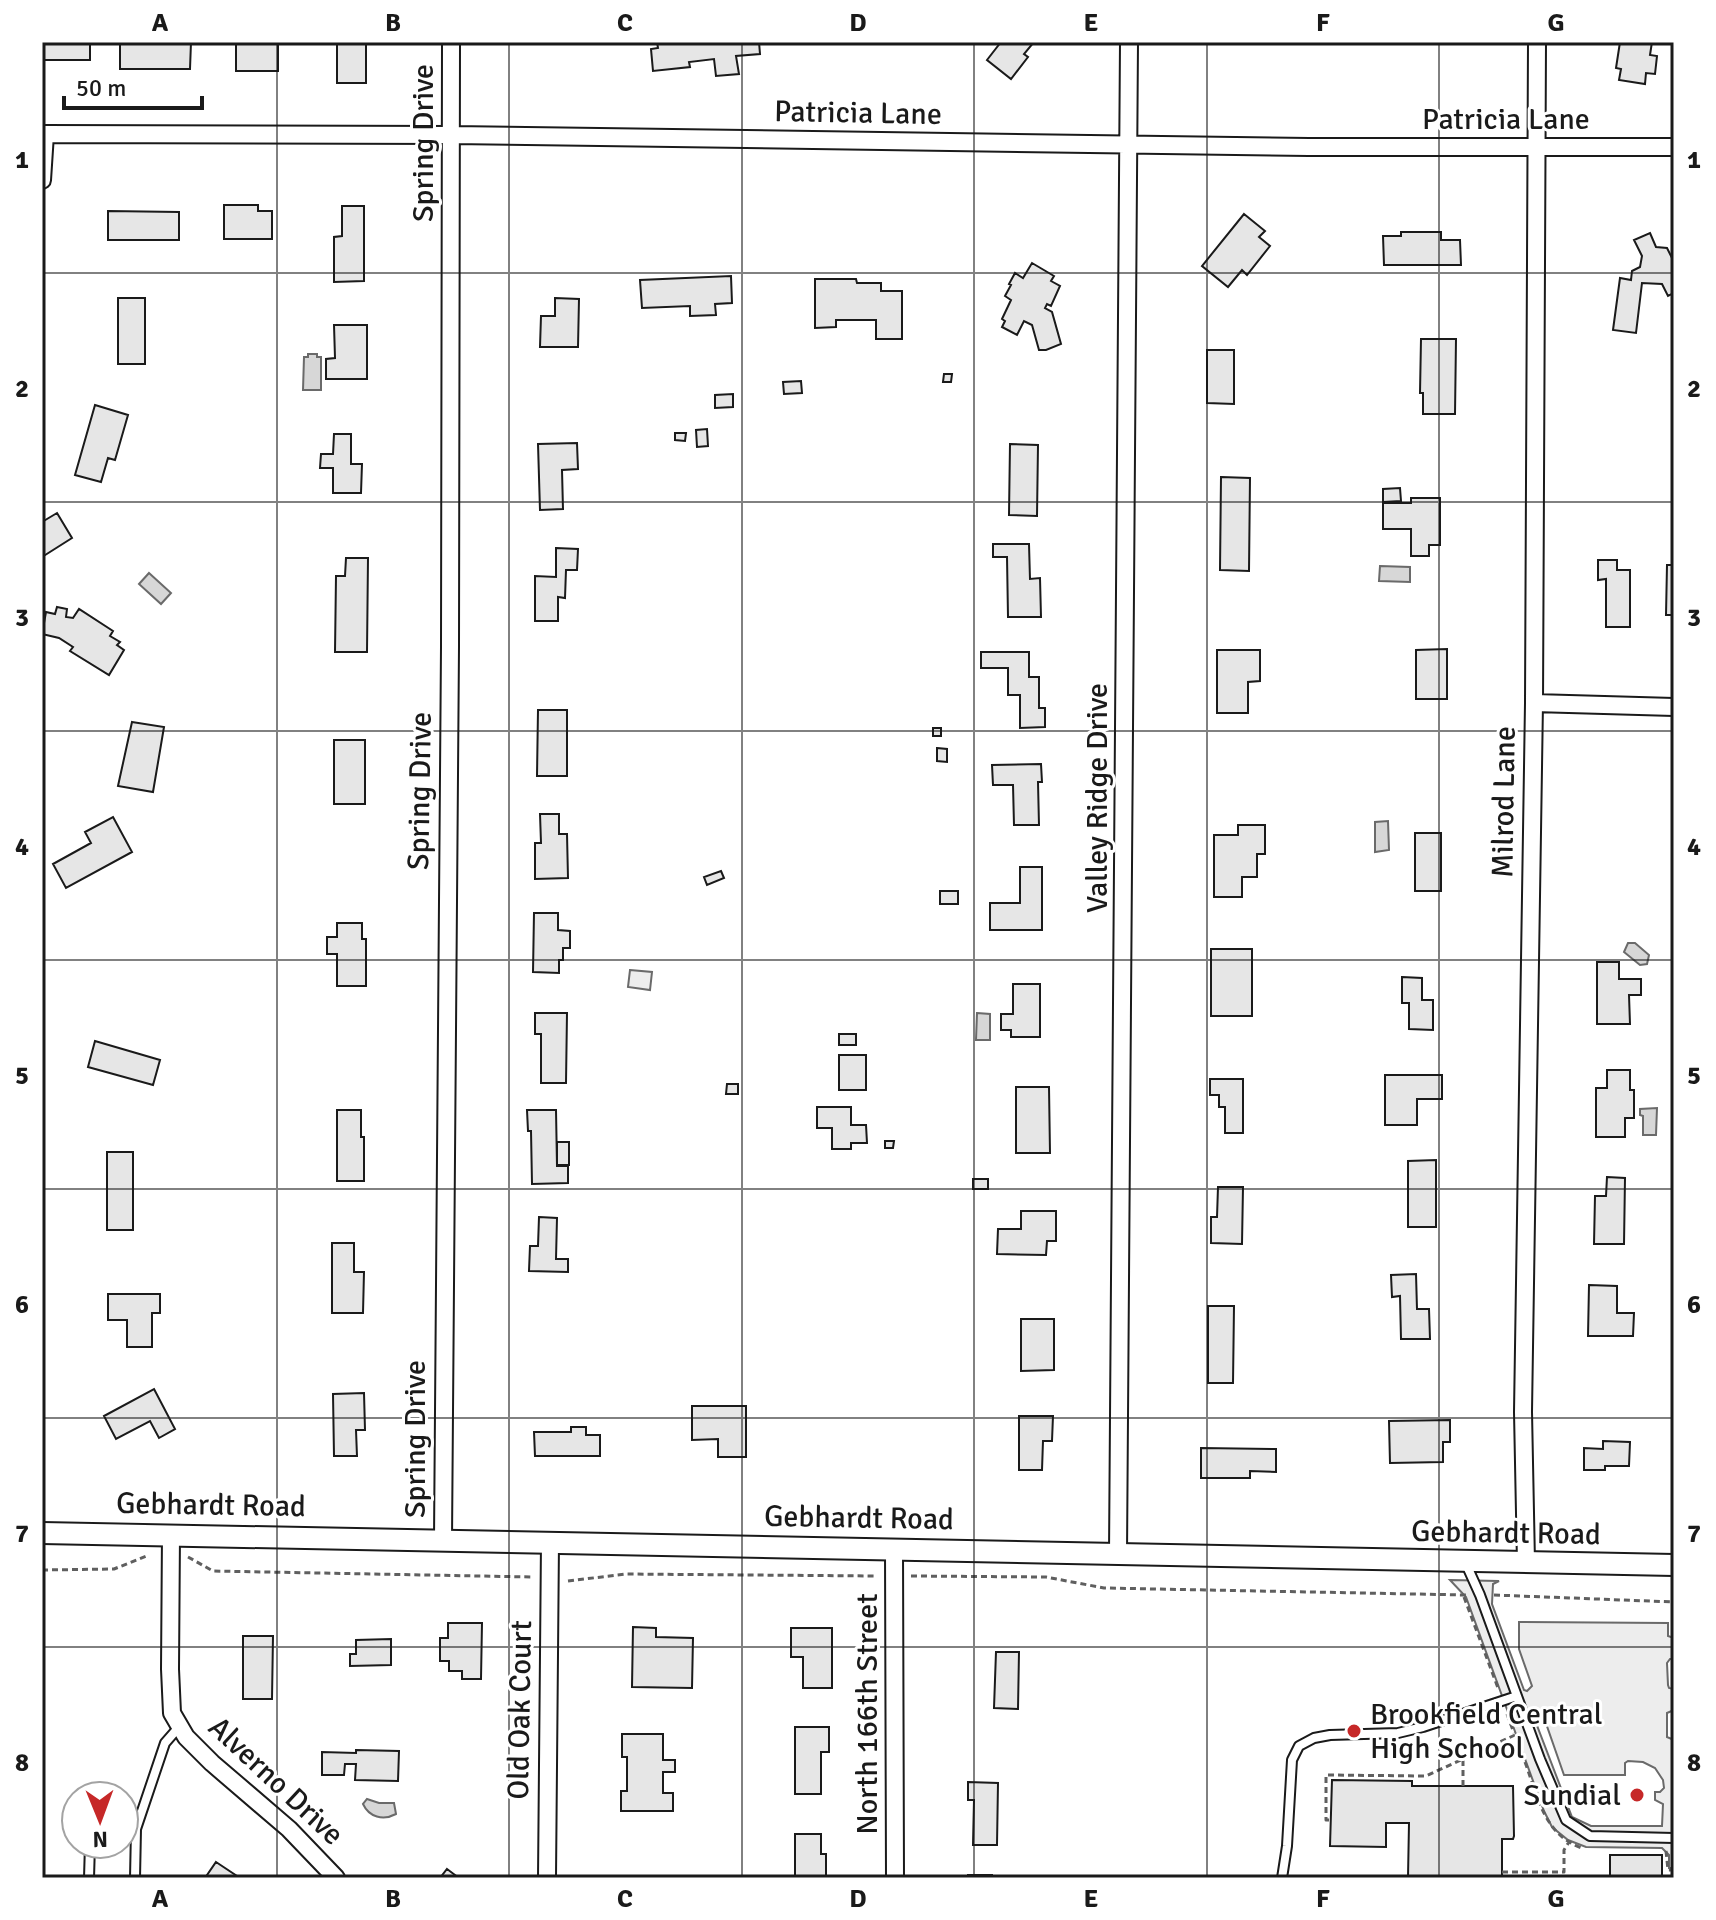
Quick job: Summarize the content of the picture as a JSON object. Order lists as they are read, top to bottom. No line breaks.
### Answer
{"streets":{"street":["Patricia Lane","Spring Drive","Valley Ridge Drive","Milrod Lane","Gebhardt Road","Old Oak Court","North 166th Street","Alverno Drive"]},"crossings":[["Patricia Lane","Spring Drive"],["Patricia Lane","Valley Ridge Drive"],["Patricia Lane","Milrod Lane"],["Spring Drive","Gebhardt Road"],["Valley Ridge Drive","Gebhardt Road"],["Milrod Lane","Gebhardt Road"],["Gebhardt Road","Old Oak Court"],["Gebhardt Road","North 166th Street"],["Gebhardt Road","Alverno Drive"]],"places":["Brookfield Central High School","Sundial"],"scale_bar":"50 m","north":"bottom","grid":{"columns":["A","B","C","D","E","F","G"],"rows":["1","2","3","4","5","6","7","8"]}}
